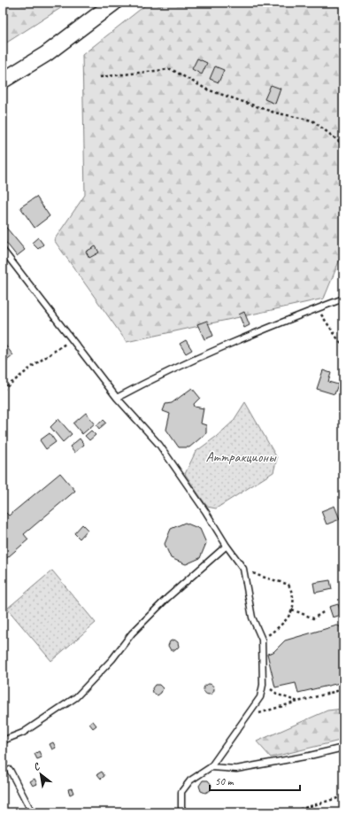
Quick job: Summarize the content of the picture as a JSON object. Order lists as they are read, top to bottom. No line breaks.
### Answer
{"parks":["Аттракционы"],"scale_bar":"50 m","north":"top left"}
